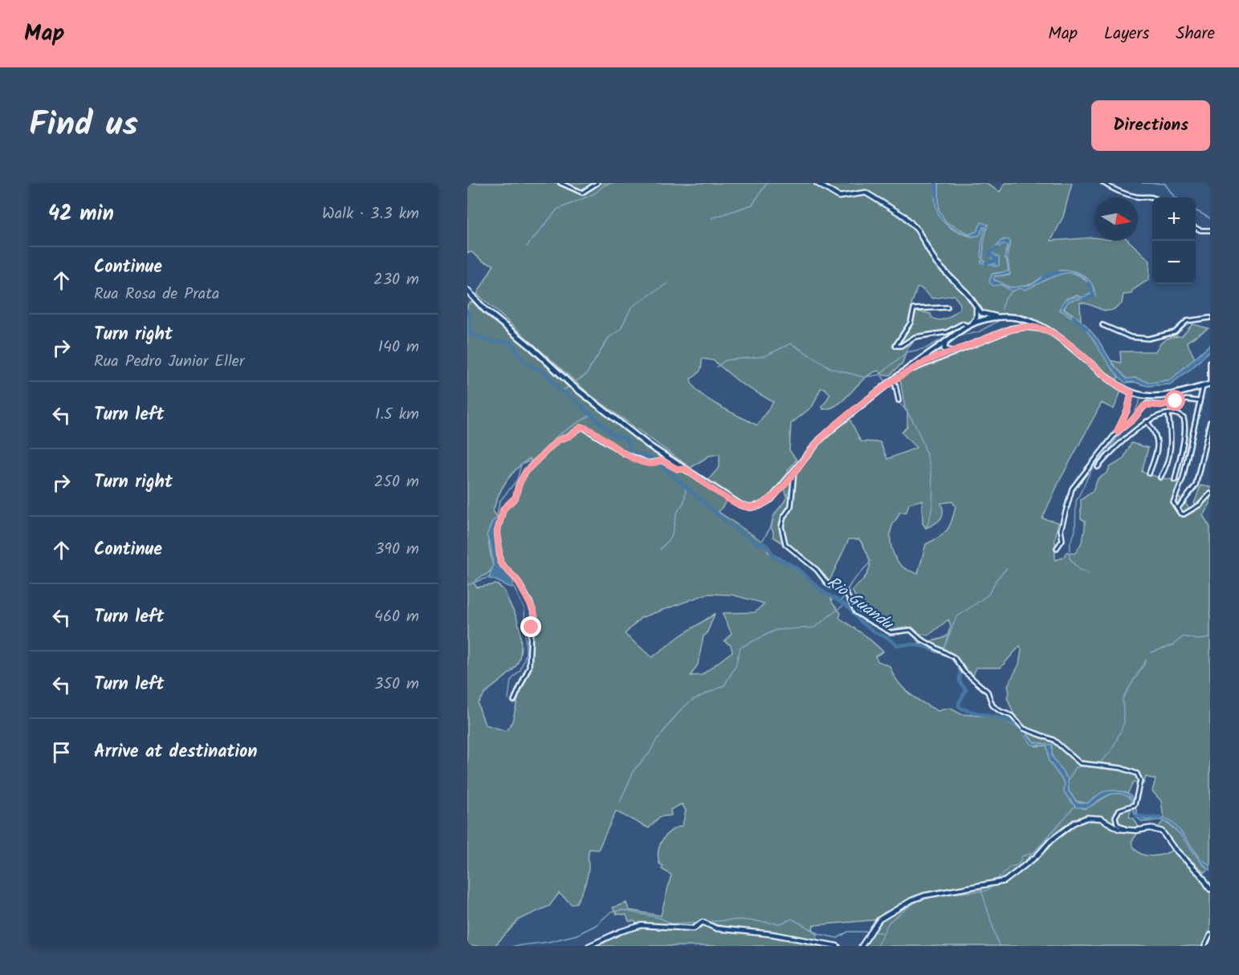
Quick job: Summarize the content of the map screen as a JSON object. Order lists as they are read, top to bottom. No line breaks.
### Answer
{"water":["Rio Guandu"],"north":"right","page":{"header":"Map","nav":["Map","Layers","Share"],"title":"Find us","buttons":"Directions","heading":["42 min","Walk · 3.3 km"],"map_buttons":["+","−"],"list":[["Continue","Rua Rosa de Prata","230 m"],["Turn right","Rua Pedro Junior Eller","140 m"],["Turn left","1.5 km"],["Turn right","250 m"],["Continue","390 m"],["Turn left","460 m"],["Turn left","350 m"],"Arrive at destination"]}}
